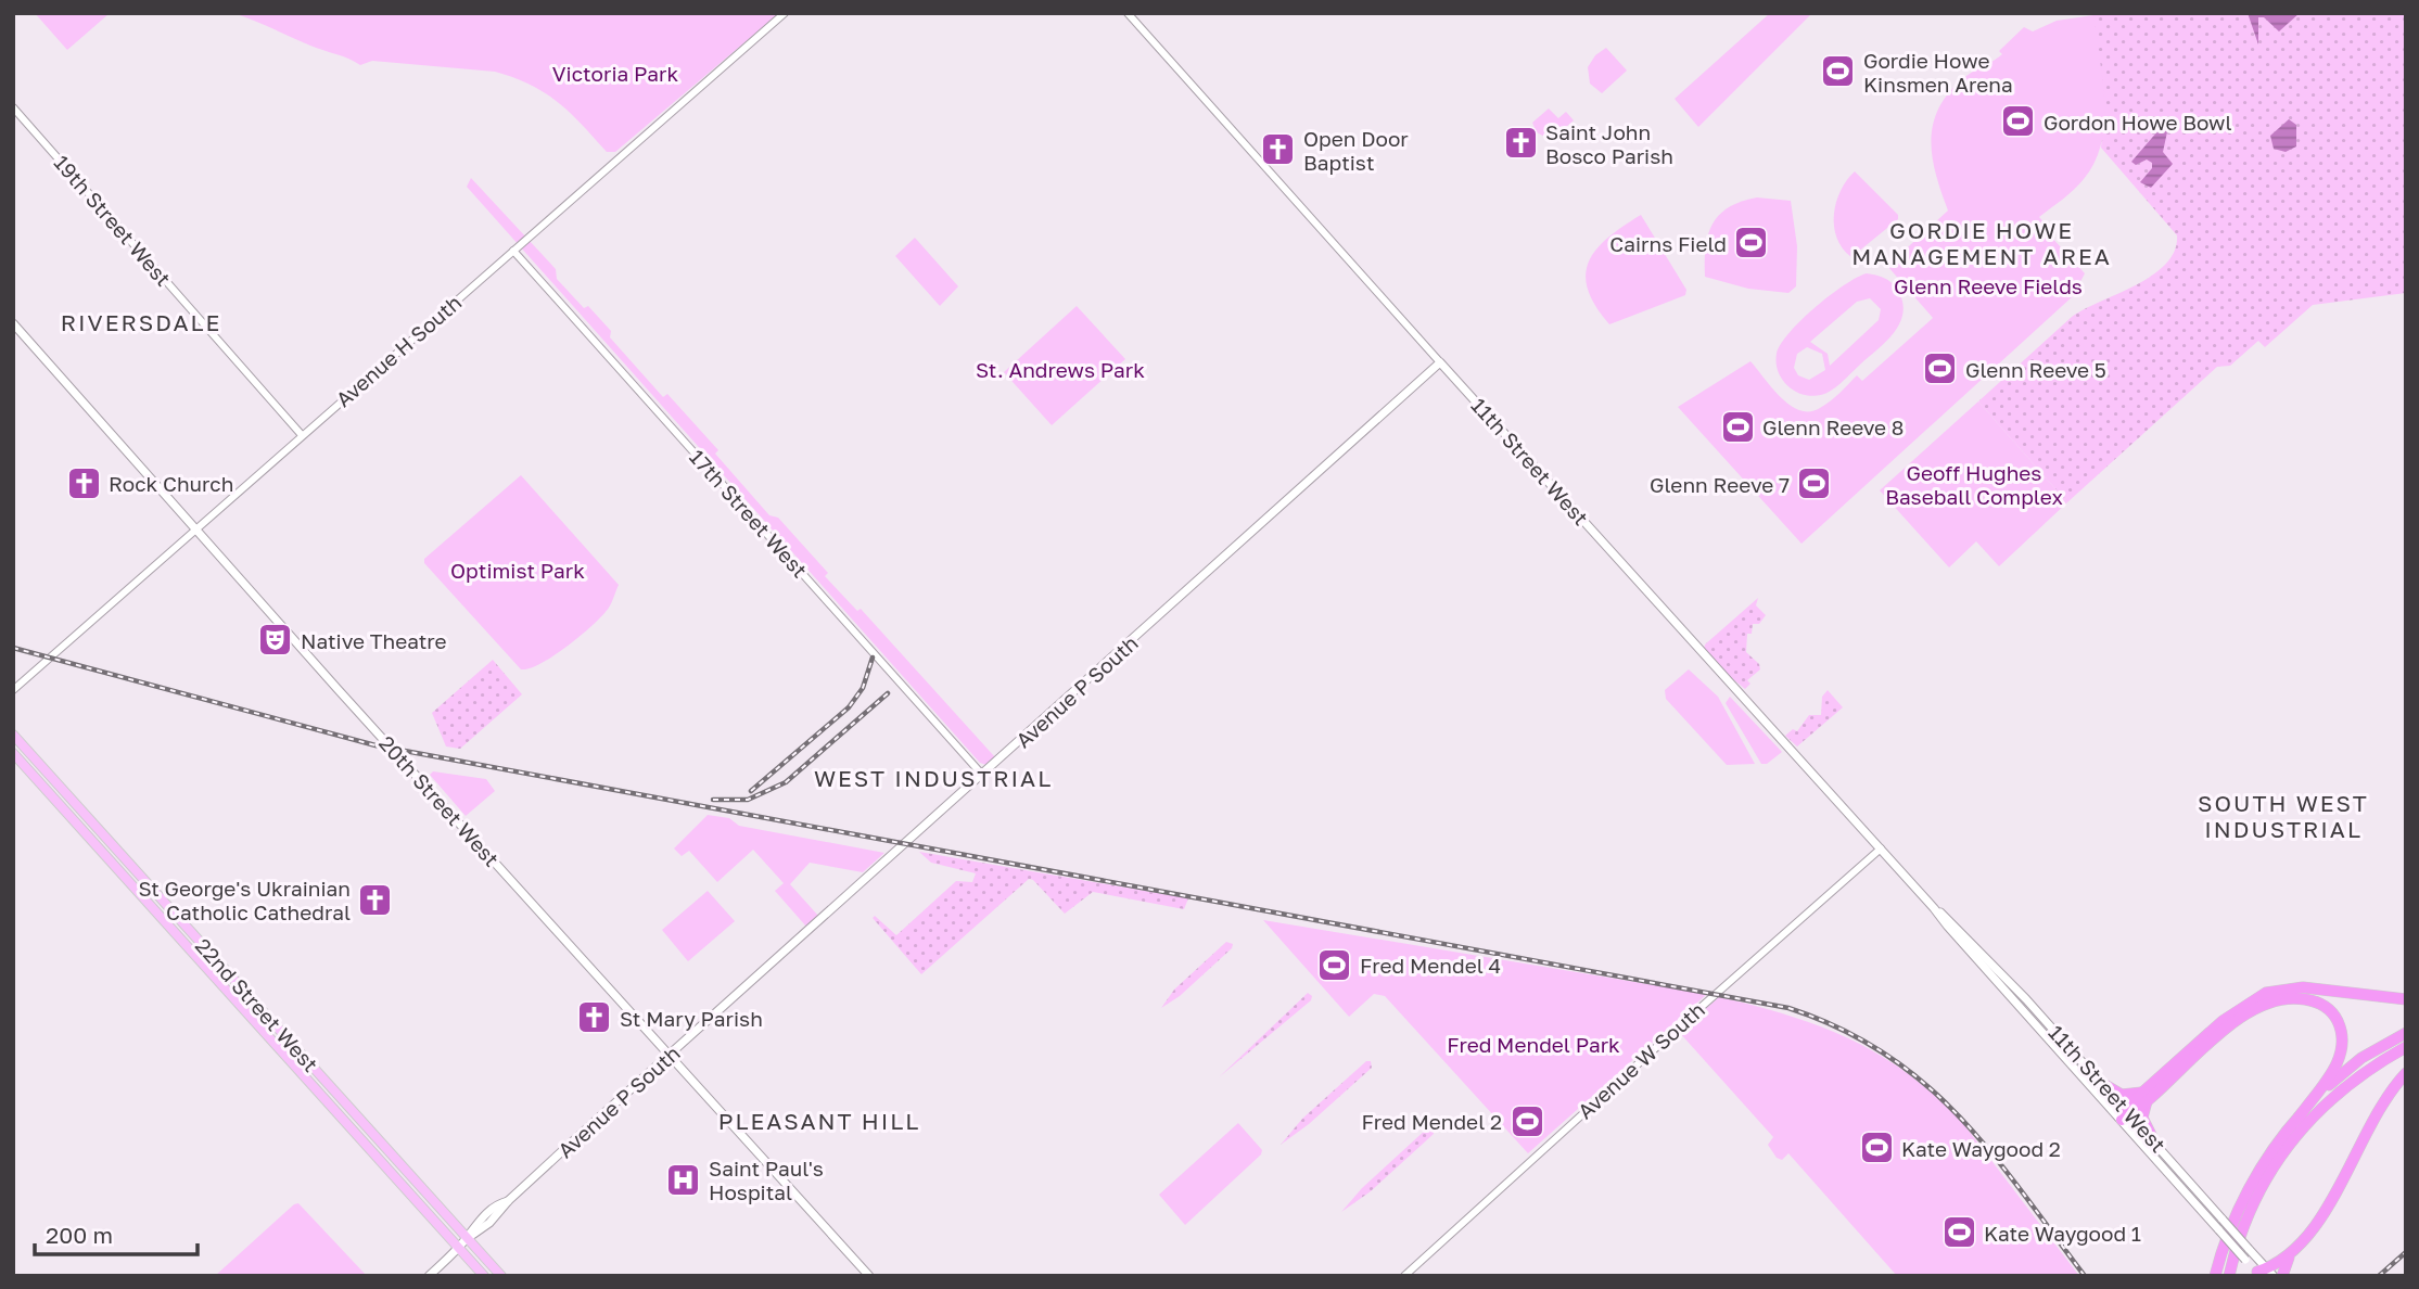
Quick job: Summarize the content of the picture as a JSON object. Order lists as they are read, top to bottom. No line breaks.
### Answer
{"streets":{"main road":["11th Street West","Avenue P South","20th Street West","22nd Street West"],"street":["19th Street West","Avenue H South","17th Street West","Avenue W South"]},"crossings":[["19th Street West","Avenue H South"],["Avenue H South","17th Street West"],["Avenue H South","20th Street West"],["11th Street West","Avenue P South"],["11th Street West","Avenue W South"],["17th Street West","Avenue P South"],["Avenue P South","20th Street West"],["Avenue P South","22nd Street West"]],"districts":["GORDIE HOWE MANAGEMENT AREA","RIVERSDALE","WEST INDUSTRIAL","SOUTH WEST INDUSTRIAL","PLEASANT HILL"],"parks":["Victoria Park","Glenn Reeve Fields","St. Andrews Park","Geoff Hughes Baseball Complex","Optimist Park","Fred Mendel Park"],"places":{"sports":["Gordie Howe Kinsmen Arena","Gordon Howe Bowl","Cairns Field","Glenn Reeve 5","Glenn Reeve 8","Glenn Reeve 7","Fred Mendel 4","Fred Mendel 2","Kate Waygood 2","Kate Waygood 1"],"church":["Saint John Bosco Parish","Open Door Baptist","Rock Church","St George's Ukrainian Catholic Cathedral","St Mary Parish"],"theatre":["Native Theatre"],"hospital":["Saint Paul's Hospital"]},"scale_bar":"200 m"}
